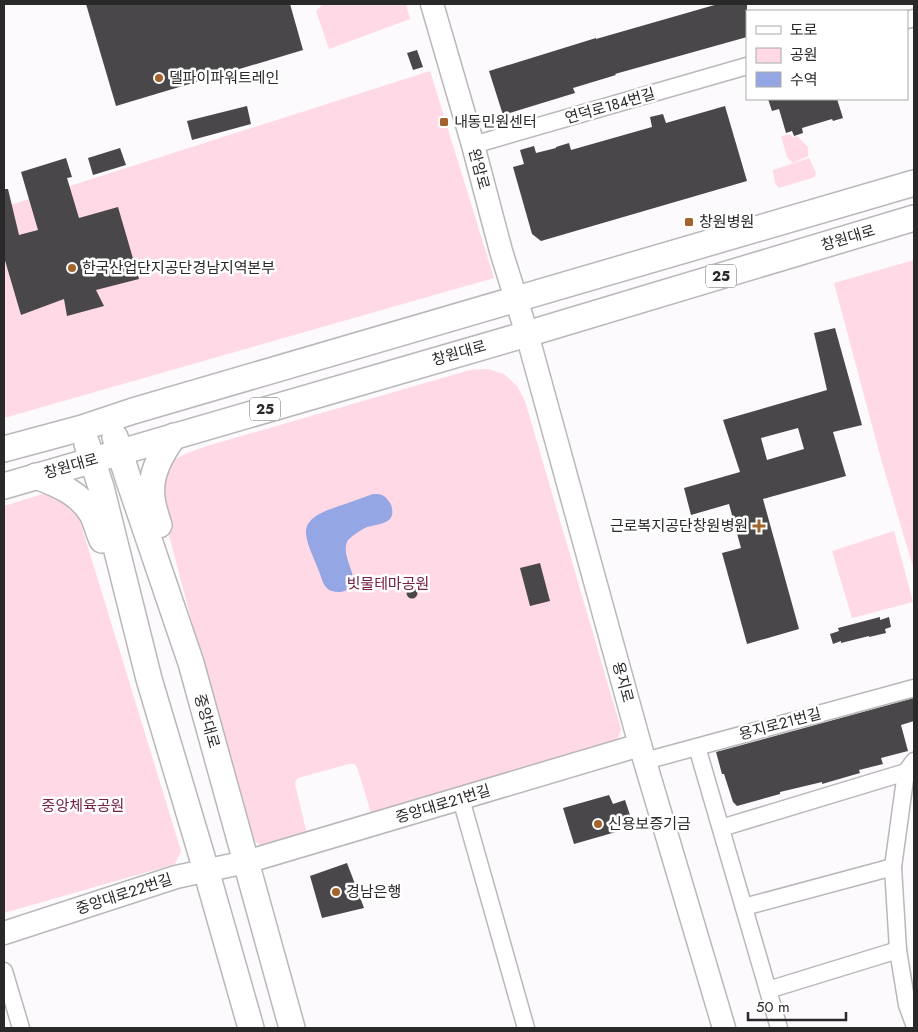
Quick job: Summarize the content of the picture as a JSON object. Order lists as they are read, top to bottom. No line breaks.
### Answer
{"streets":{"main road":["완암로","창원대로","25","용지로","중앙대로","중앙대로21번길","중앙대로22번길"],"street":["연덕로184번길","용지로21번길"]},"crossings":[["연덕로184번길","완암로"],["완암로","창원대로"],["완암로","25"],["완암로","용지로"],["창원대로","용지로"],["창원대로","중앙대로"],["25","중앙대로"],["용지로","용지로21번길"],["용지로","중앙대로21번길"],["중앙대로","중앙대로21번길"],["중앙대로","중앙대로22번길"],["용지로21번길","중앙대로21번길"],["중앙대로21번길","중앙대로22번길"]],"parks":["빗물테마공원","중앙체육공원"],"places":{"other":["델파이파워트레인","한국산업단지공단경남지역본부","신용보증기금","경남은행"],"transit":["내동민원센터","창원병원"],"health":["근로복지공단창원병원"]},"legend":["도로","공원","수역"],"scale_bar":"50 m"}
